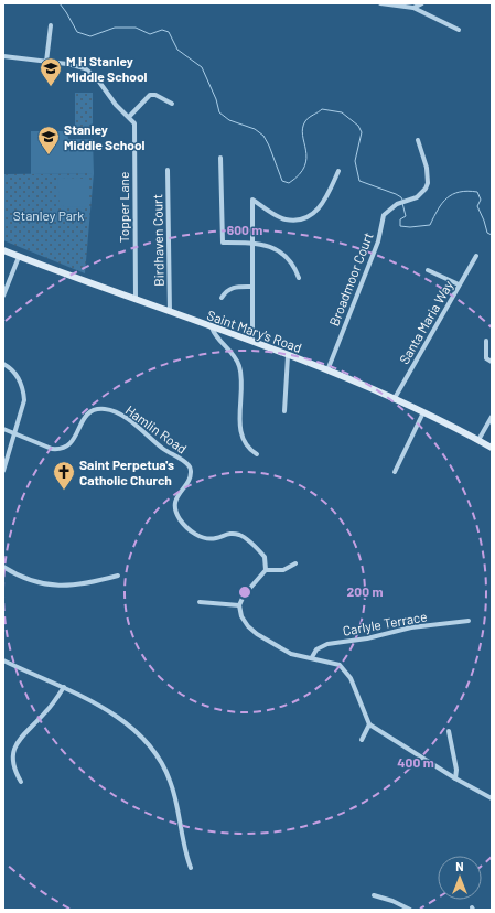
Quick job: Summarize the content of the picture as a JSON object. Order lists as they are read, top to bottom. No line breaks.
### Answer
{"streets":{"street":["Topper Lane","Birdhaven Court","Broadmoor Court","Santa Maria Way","Saint Mary's Road","Hamlin Road","Carlyle Terrace"]},"crossings":[["Topper Lane","Saint Mary's Road"],["Birdhaven Court","Saint Mary's Road"],["Broadmoor Court","Saint Mary's Road"],["Santa Maria Way","Saint Mary's Road"]],"parks":["Stanley Park"],"places":{"school or university":["M H Stanley Middle School","Stanley Middle School"],"church":["Saint Perpetua's Catholic Church"]},"north":"top","rings":["600 m","200 m","400 m"]}
